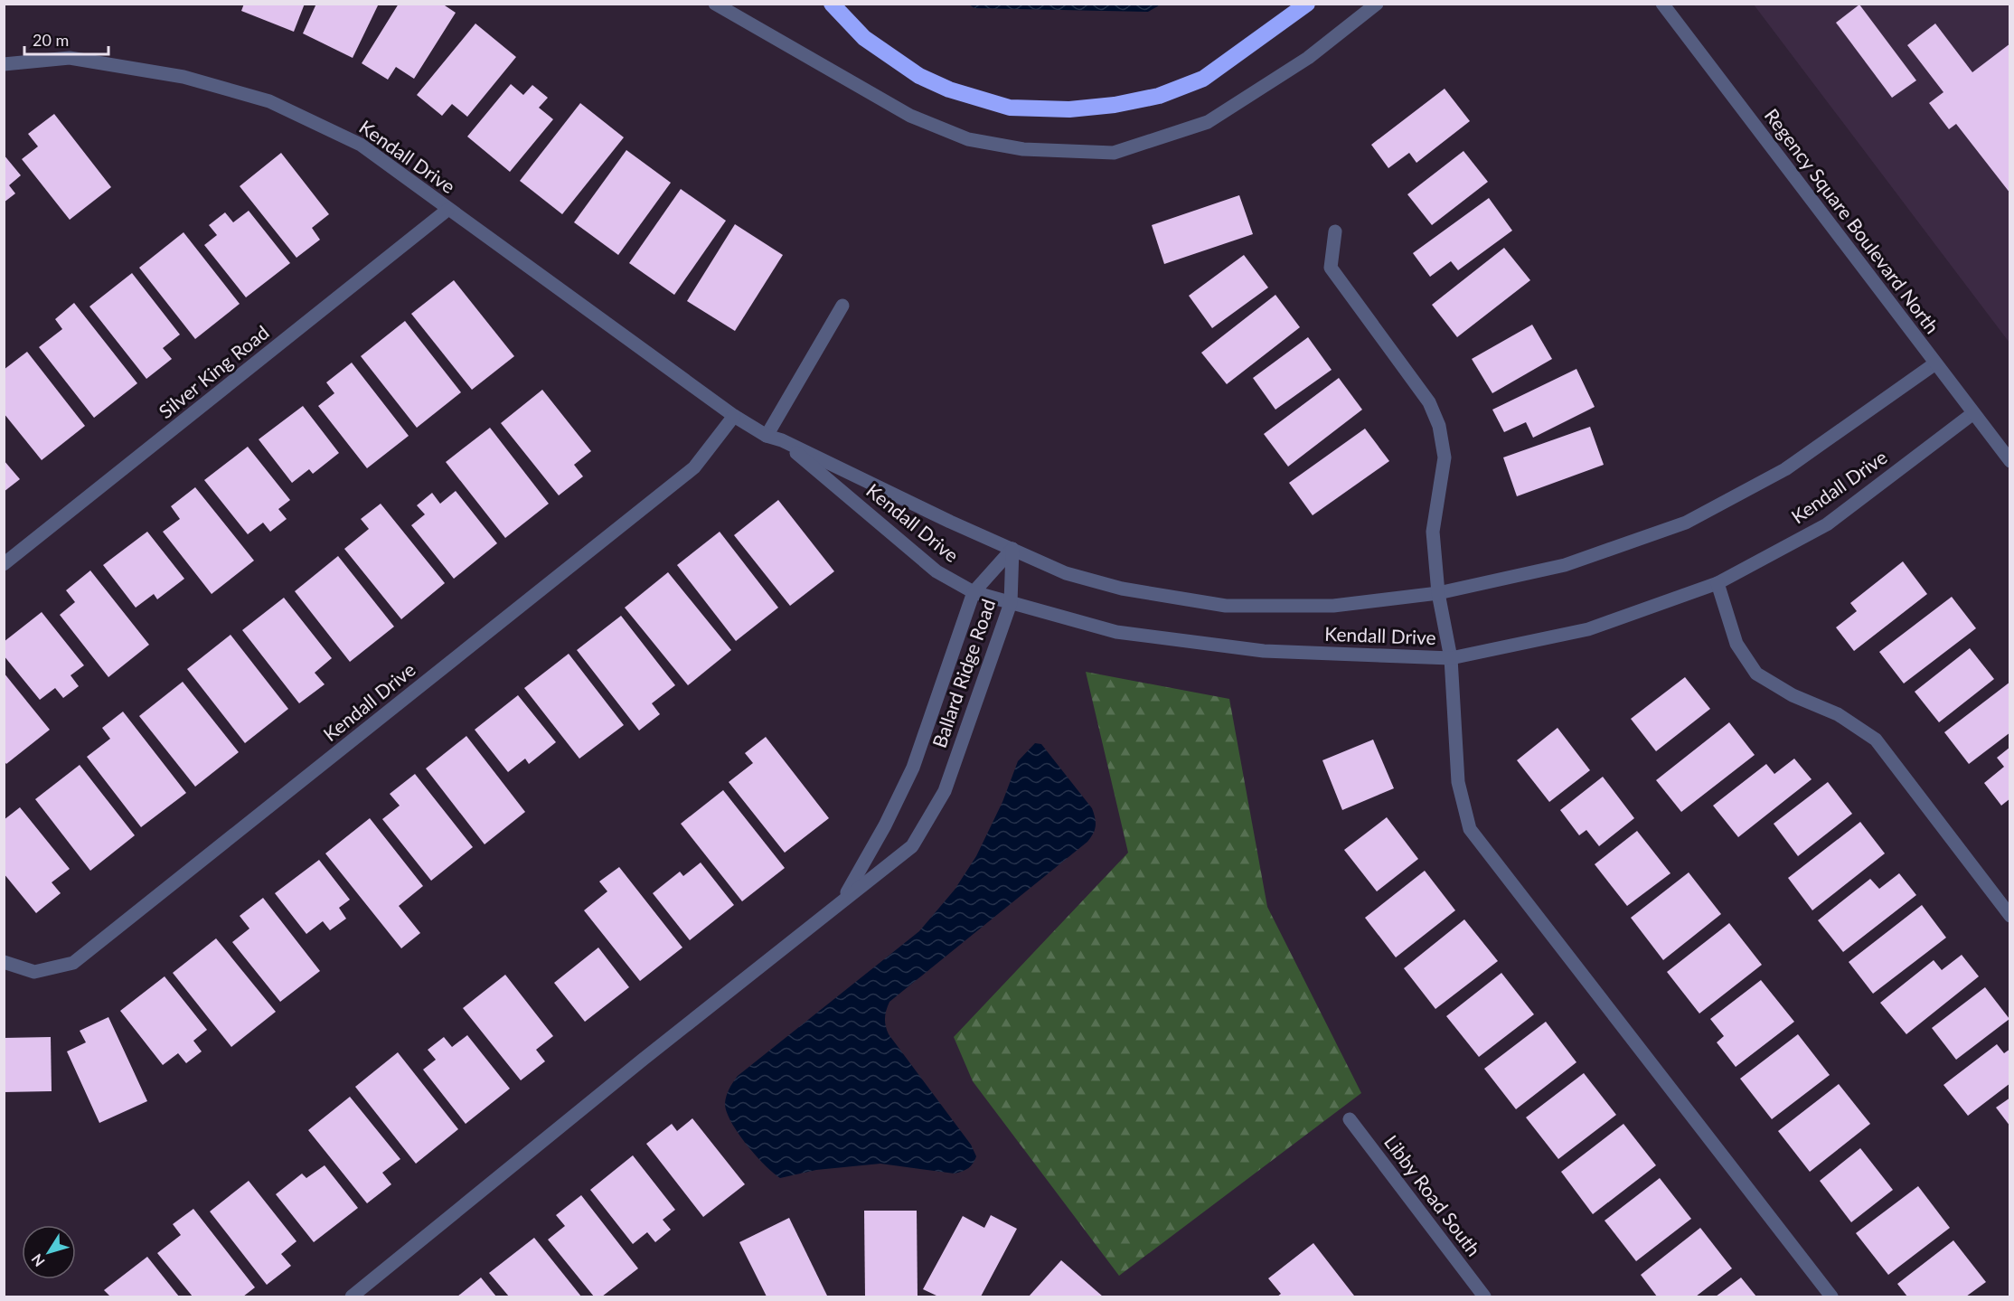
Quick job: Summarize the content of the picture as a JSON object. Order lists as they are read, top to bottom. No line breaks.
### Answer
{"streets":{"street":["Kendall Drive","Regency Square Boulevard North","Silver King Road","Ballard Ridge Road","Libby Road South"]},"crossings":[["Kendall Drive","Regency Square Boulevard North"],["Kendall Drive","Silver King Road"],["Kendall Drive","Ballard Ridge Road"]],"scale_bar":"20 m","north":"bottom left"}
